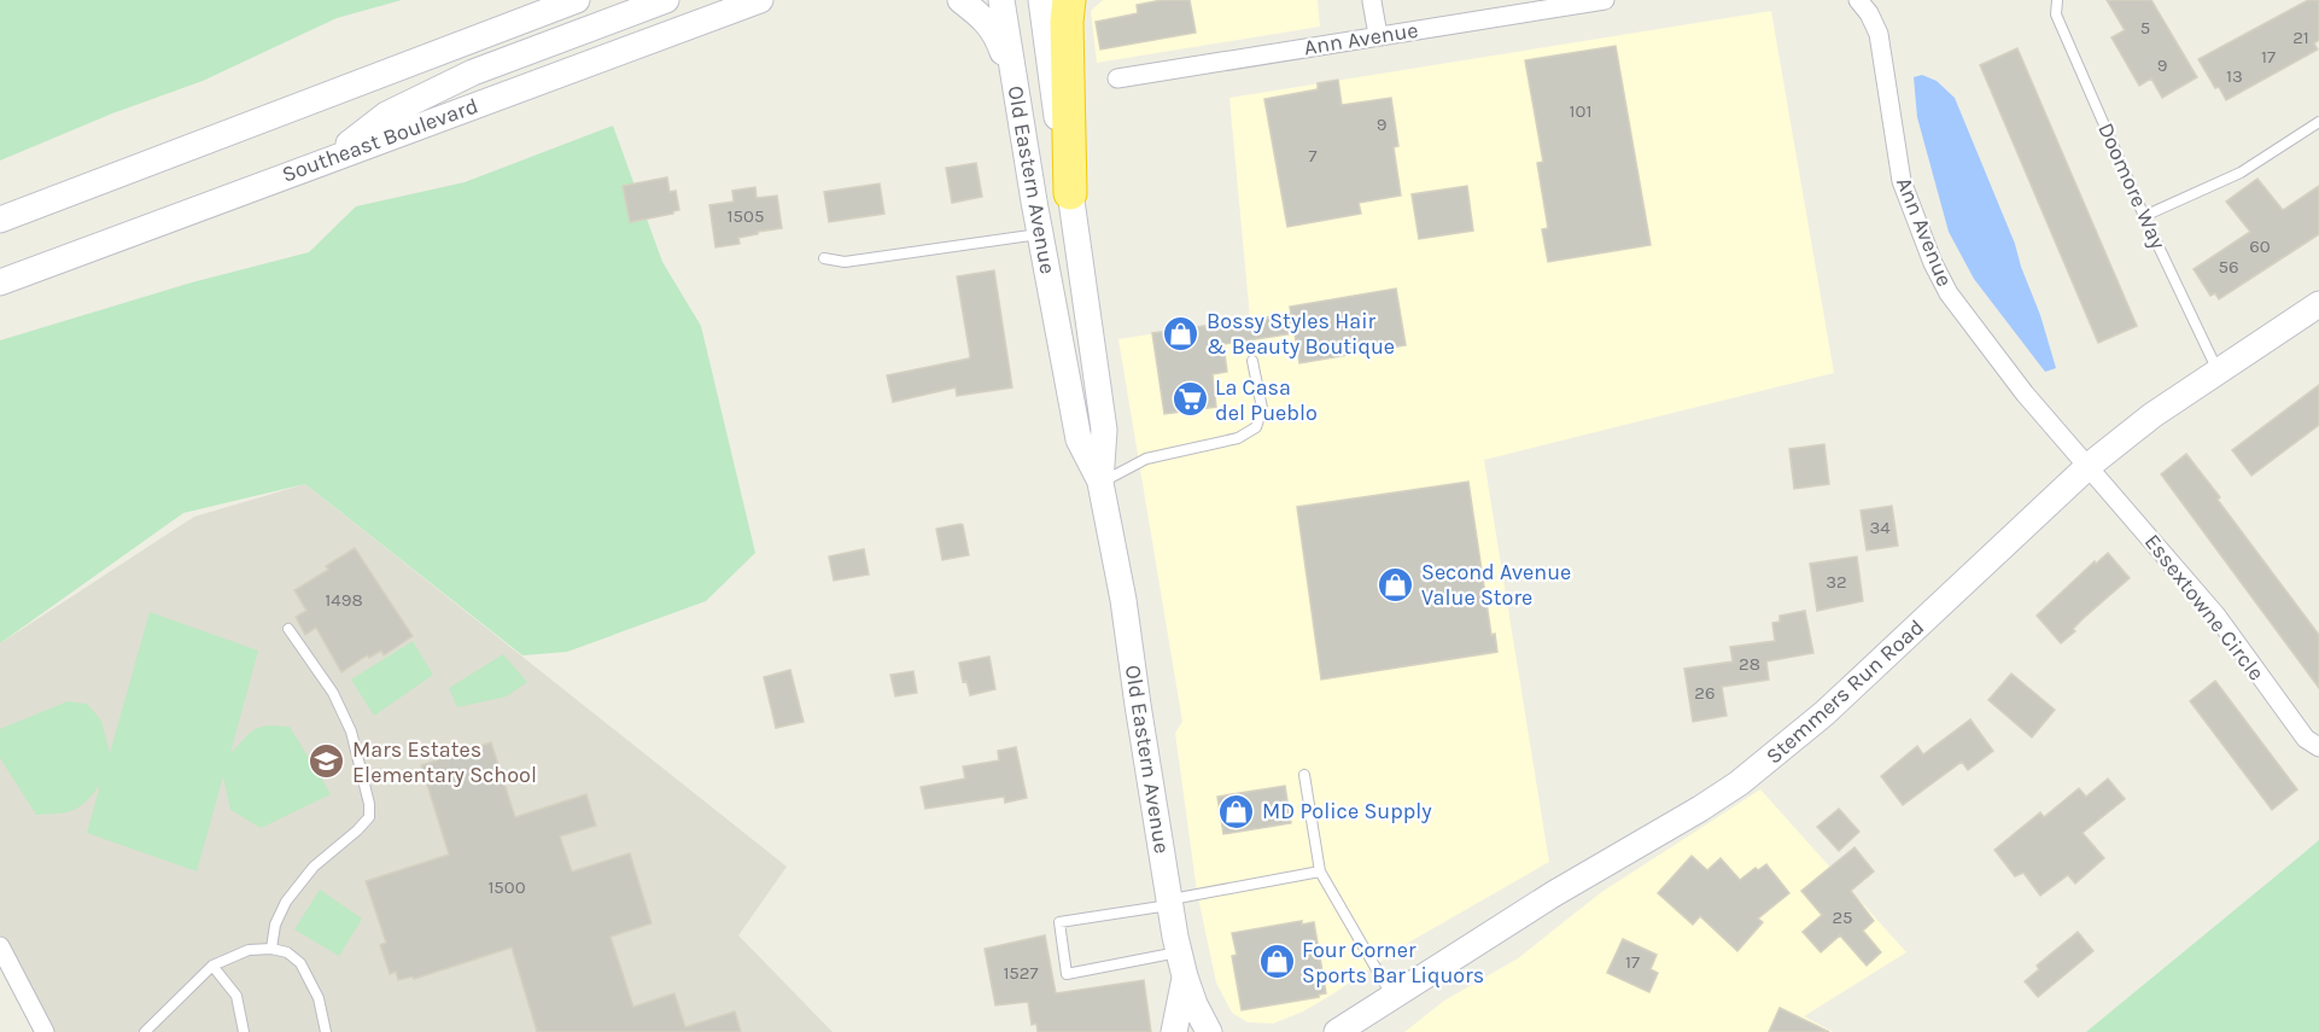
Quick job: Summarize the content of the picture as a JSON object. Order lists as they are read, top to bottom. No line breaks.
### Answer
{"streets":{"street":["Ann Avenue","Southeast Boulevard","Old Eastern Avenue","Essextowne Circle","Stemmers Run Road"],"lane":["Doomore Way"]},"crossings":[["Ann Avenue","Essextowne Circle"],["Ann Avenue","Stemmers Run Road"],["Doomore Way","Stemmers Run Road"],["Essextowne Circle","Stemmers Run Road"]],"places":{"shop":["Bossy Styles Hair & Beauty Boutique","Second Avenue Value Store","MD Police Supply","Four Corner Sports Bar Liquors"],"supermarket":["La Casa del Pueblo"],"school or university":["Mars Estates Elementary School"]},"house_numbers":["5","21","17","9","13","101","9","7","1505","60","56","34","32","1498","28","26","1500","25","17","1527"]}
